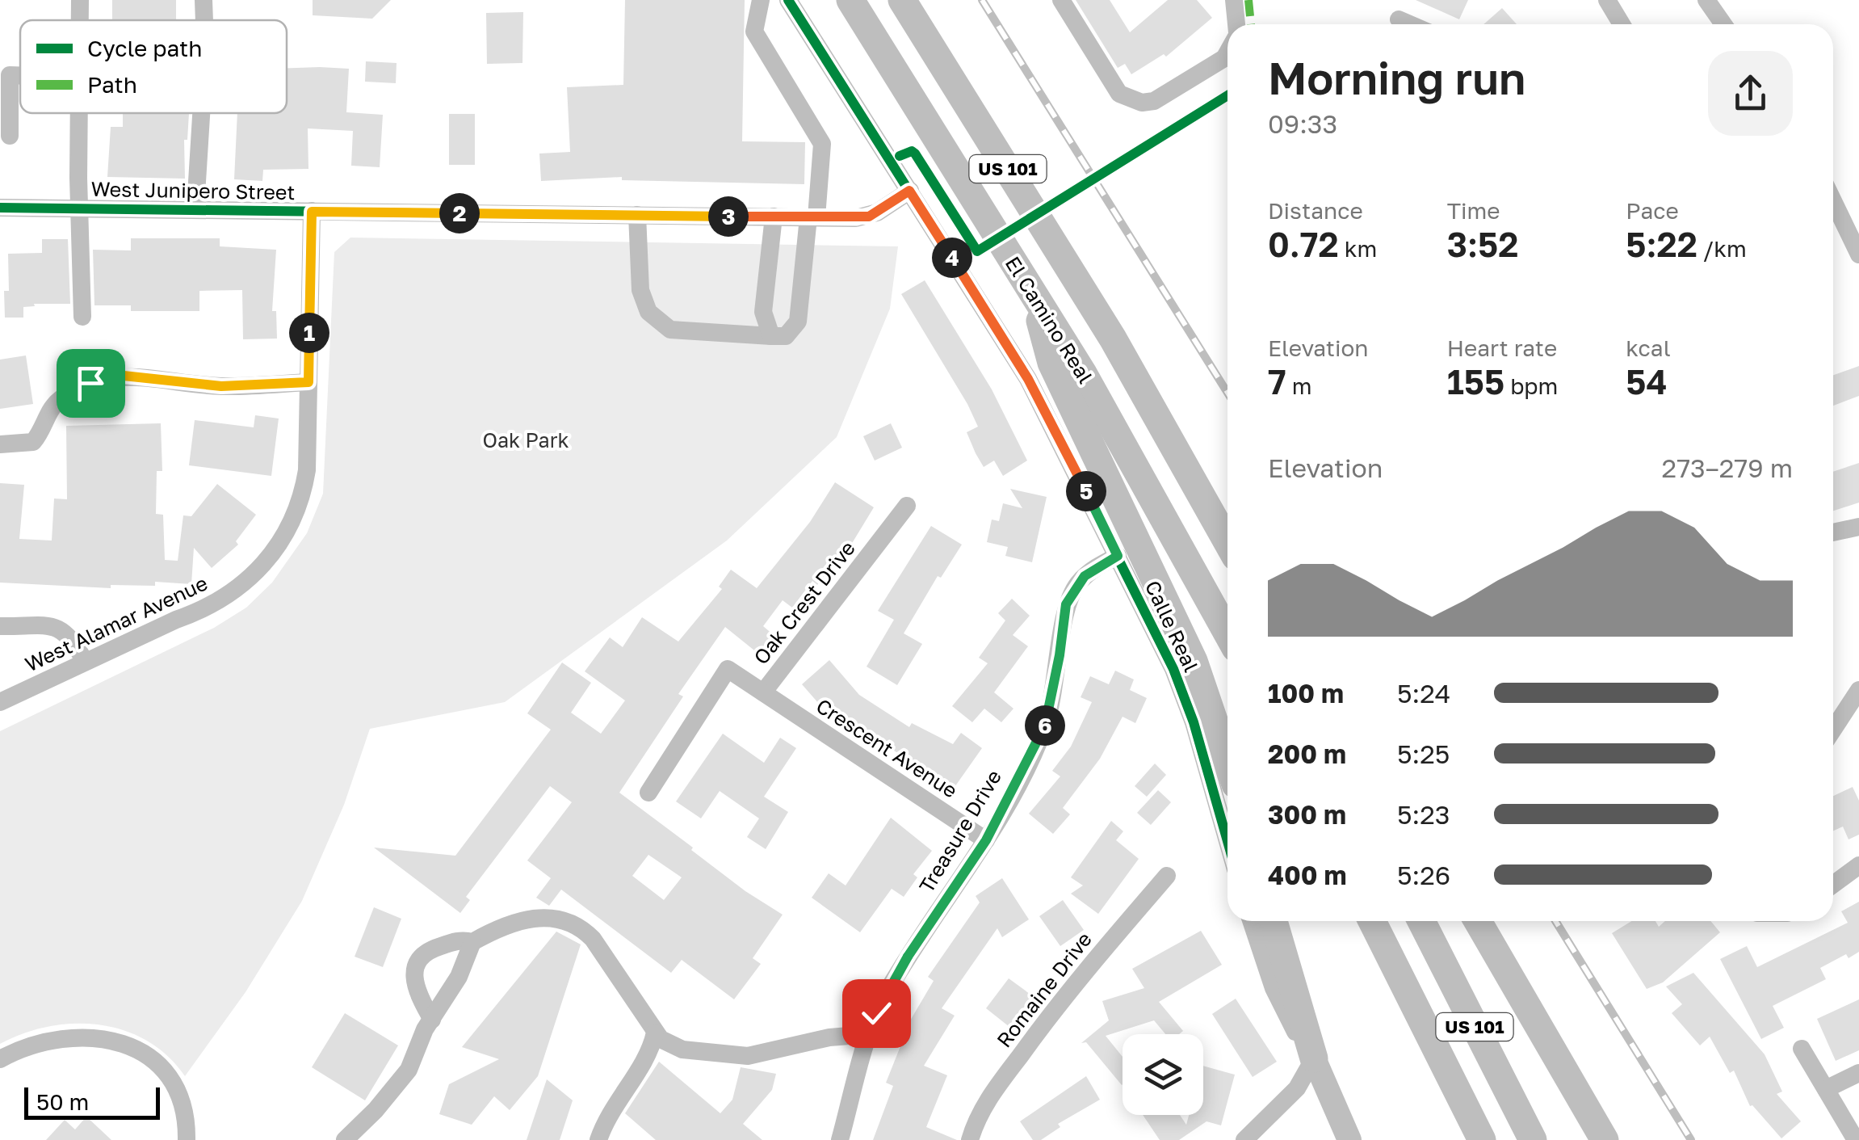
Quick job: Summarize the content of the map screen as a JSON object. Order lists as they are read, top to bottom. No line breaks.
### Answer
{"streets":{"highway":["US 101","El Camino Real"],"street":["West Junipero Street","Oak Crest Drive","West Alamar Avenue","Calle Real","Crescent Avenue","Treasure Drive","Romaine Drive"]},"crossings":[["West Junipero Street","West Alamar Avenue"],["West Junipero Street","Calle Real"],["Oak Crest Drive","Crescent Avenue"],["Calle Real","Treasure Drive"],["Crescent Avenue","Treasure Drive"]],"parks":["Oak Park"],"legend":["Cycle path","Path"],"scale_bar":"50 m","page":{"heading":["Morning run","09:33"],"stats":[["Distance","0.72 km"],["Time","3:52"],["Pace","5:22 /km"],["Elevation","7 m"],["Heart rate","155 bpm"],["kcal","54"]],"pins":["2","3","4","1","5","6"],"chart":["Elevation","273–279 m"],"list":[{"name":"100 m","note":"5:24"},{"name":"200 m","note":"5:25"},{"name":"300 m","note":"5:23"},{"name":"400 m","note":"5:26"}],"scale":"50 m"}}
